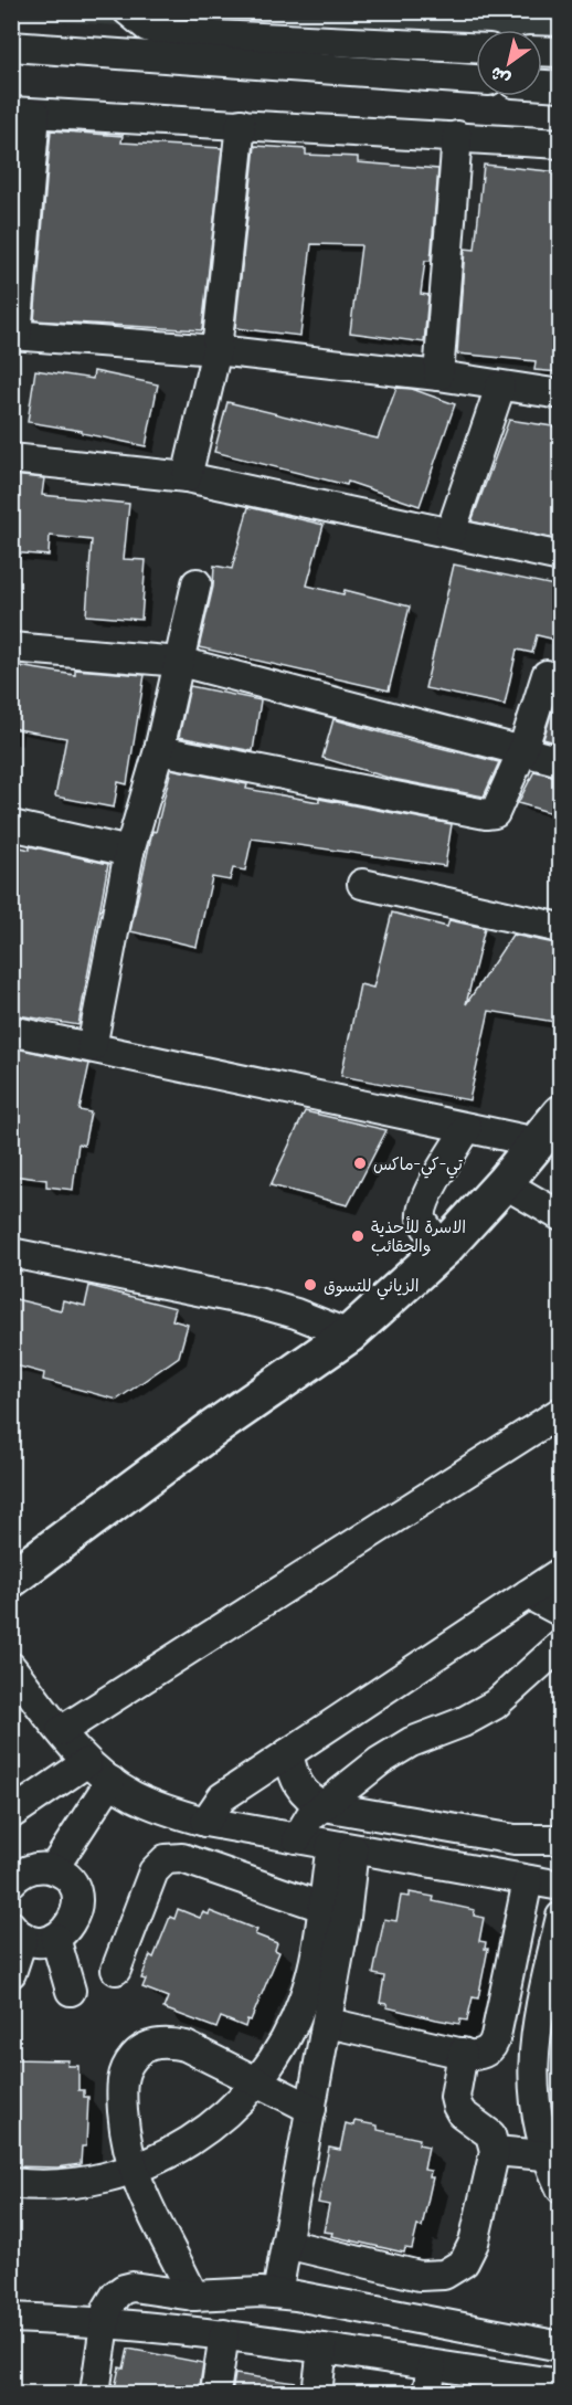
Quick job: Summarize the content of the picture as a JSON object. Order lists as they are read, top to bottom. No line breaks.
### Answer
{"places":["تي-كي-ماكس","الاسرة للأحذية والحقائب","الزياني للتسوق"],"north":"bottom left"}
